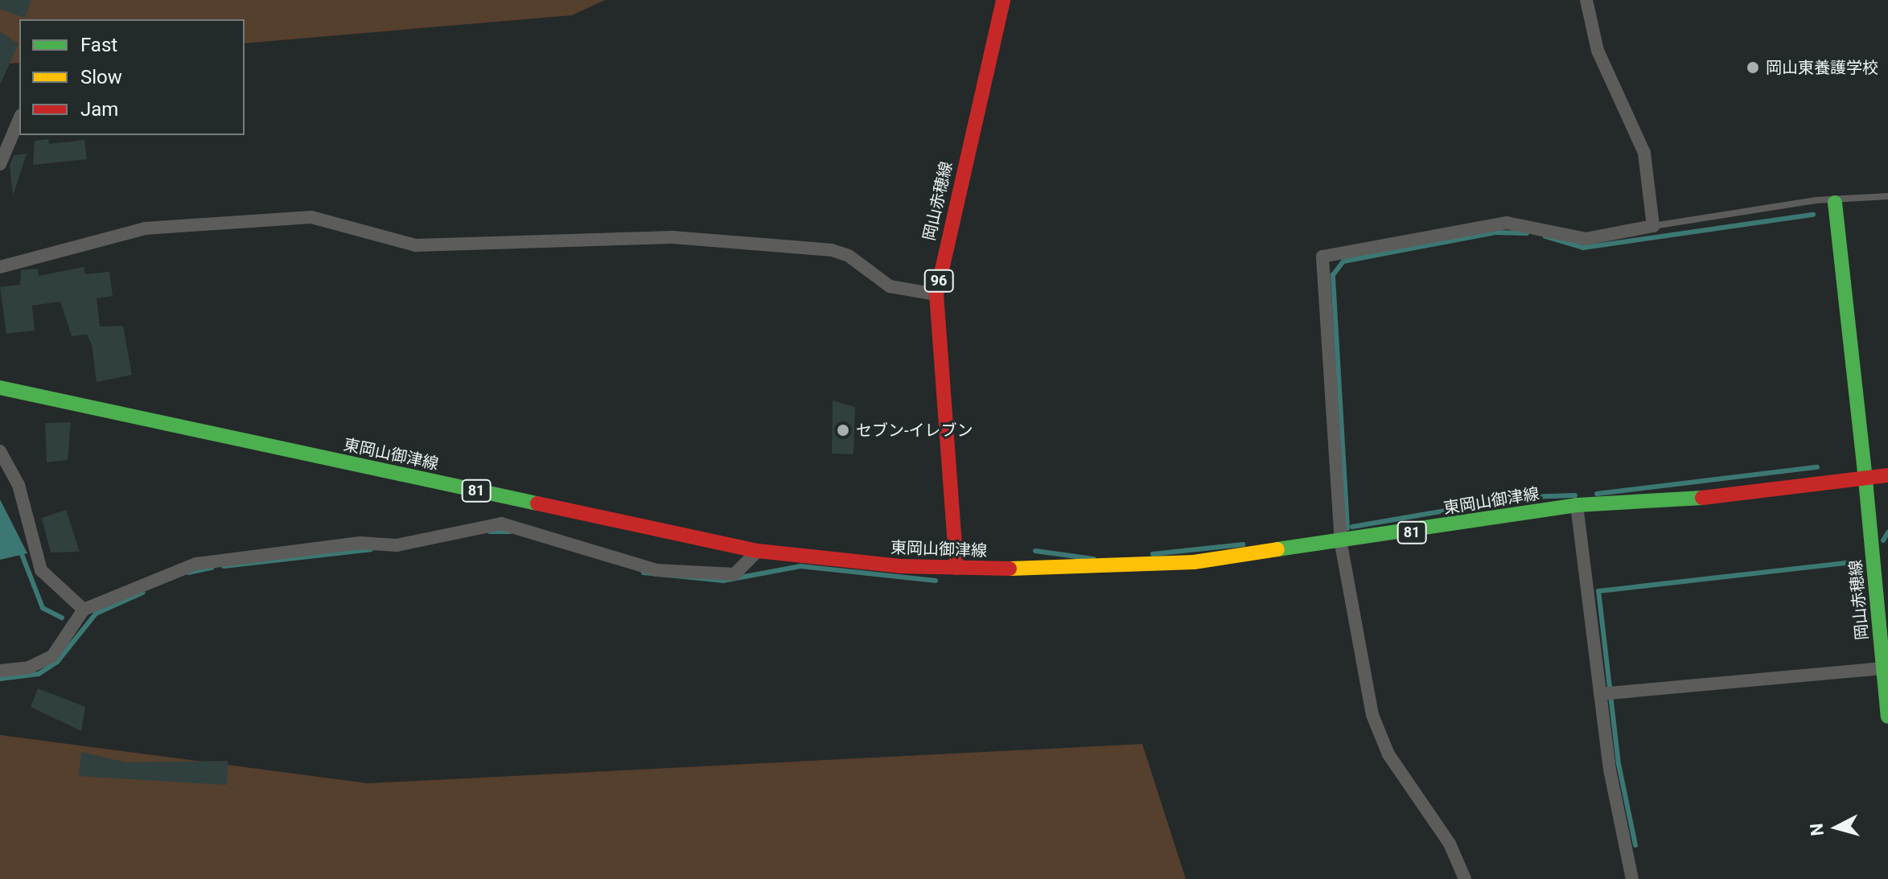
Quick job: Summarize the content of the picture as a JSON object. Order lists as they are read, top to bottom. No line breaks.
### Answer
{"streets":{"main road":["岡山赤穂線","96","東岡山御津線","81"]},"crossings":[["岡山赤穂線","東岡山御津線"]],"places":["岡山東養護学校","セブン-イレブン"],"legend":["Fast","Slow","Jam"],"north":"left"}
